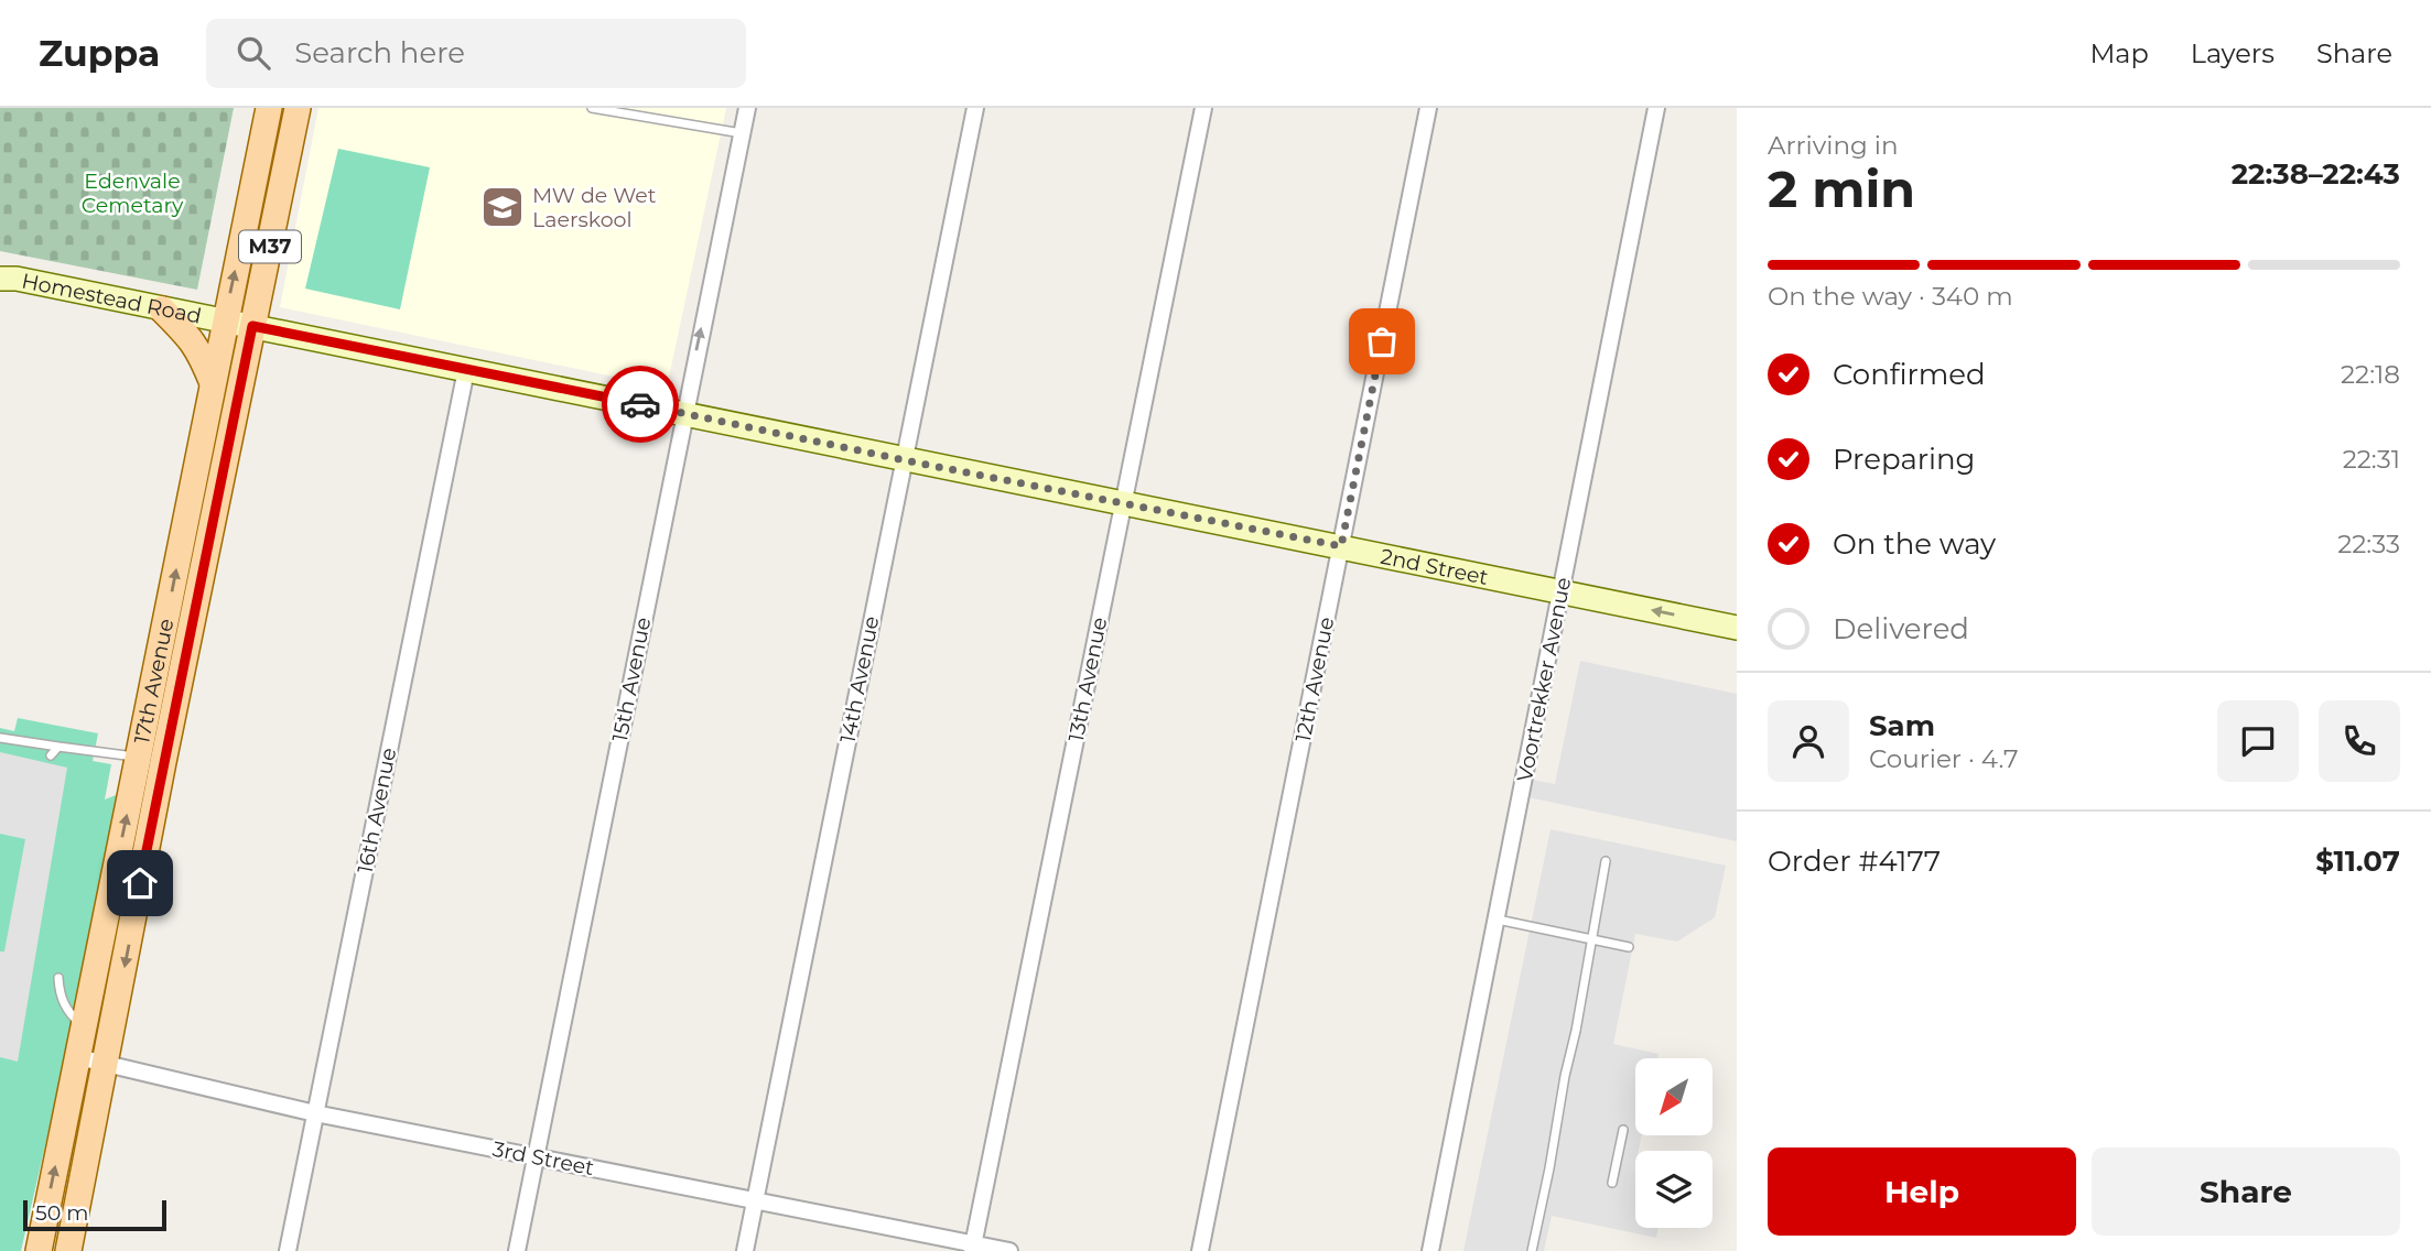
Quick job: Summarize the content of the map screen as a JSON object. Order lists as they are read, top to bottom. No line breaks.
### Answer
{"streets":{"main road":["M37","Homestead Road","2nd Street","17th Avenue"],"street":["15th Avenue","14th Avenue","13th Avenue","12th Avenue","Voortrekker Avenue","16th Avenue","3rd Street"]},"crossings":[["Homestead Road","2nd Street"],["Homestead Road","17th Avenue"],["2nd Street","17th Avenue"],["2nd Street","15th Avenue"],["2nd Street","14th Avenue"],["2nd Street","13th Avenue"],["2nd Street","12th Avenue"],["2nd Street","Voortrekker Avenue"],["2nd Street","16th Avenue"],["17th Avenue","3rd Street"],["15th Avenue","3rd Street"],["14th Avenue","3rd Street"],["13th Avenue","3rd Street"],["16th Avenue","3rd Street"]],"parks":["Edenvale Cemetary"],"places":{"school or university":["MW de Wet Laerskool"]},"scale_bar":"50 m","north":"bottom left","page":{"header":"Zuppa","search":"Search here","nav":["Map","Layers","Share"],"heading":["2 min","Arriving in","22:38–22:43"],"panel":["Sam","Courier · 4.7","Order #4177","$11.07"],"bar":"On the way · 340 m","list":[["Confirmed","22:18"],["Preparing","22:31"],["On the way","22:33"],"Delivered"],"buttons":["Help","Share"],"scale":"50 m"}}
